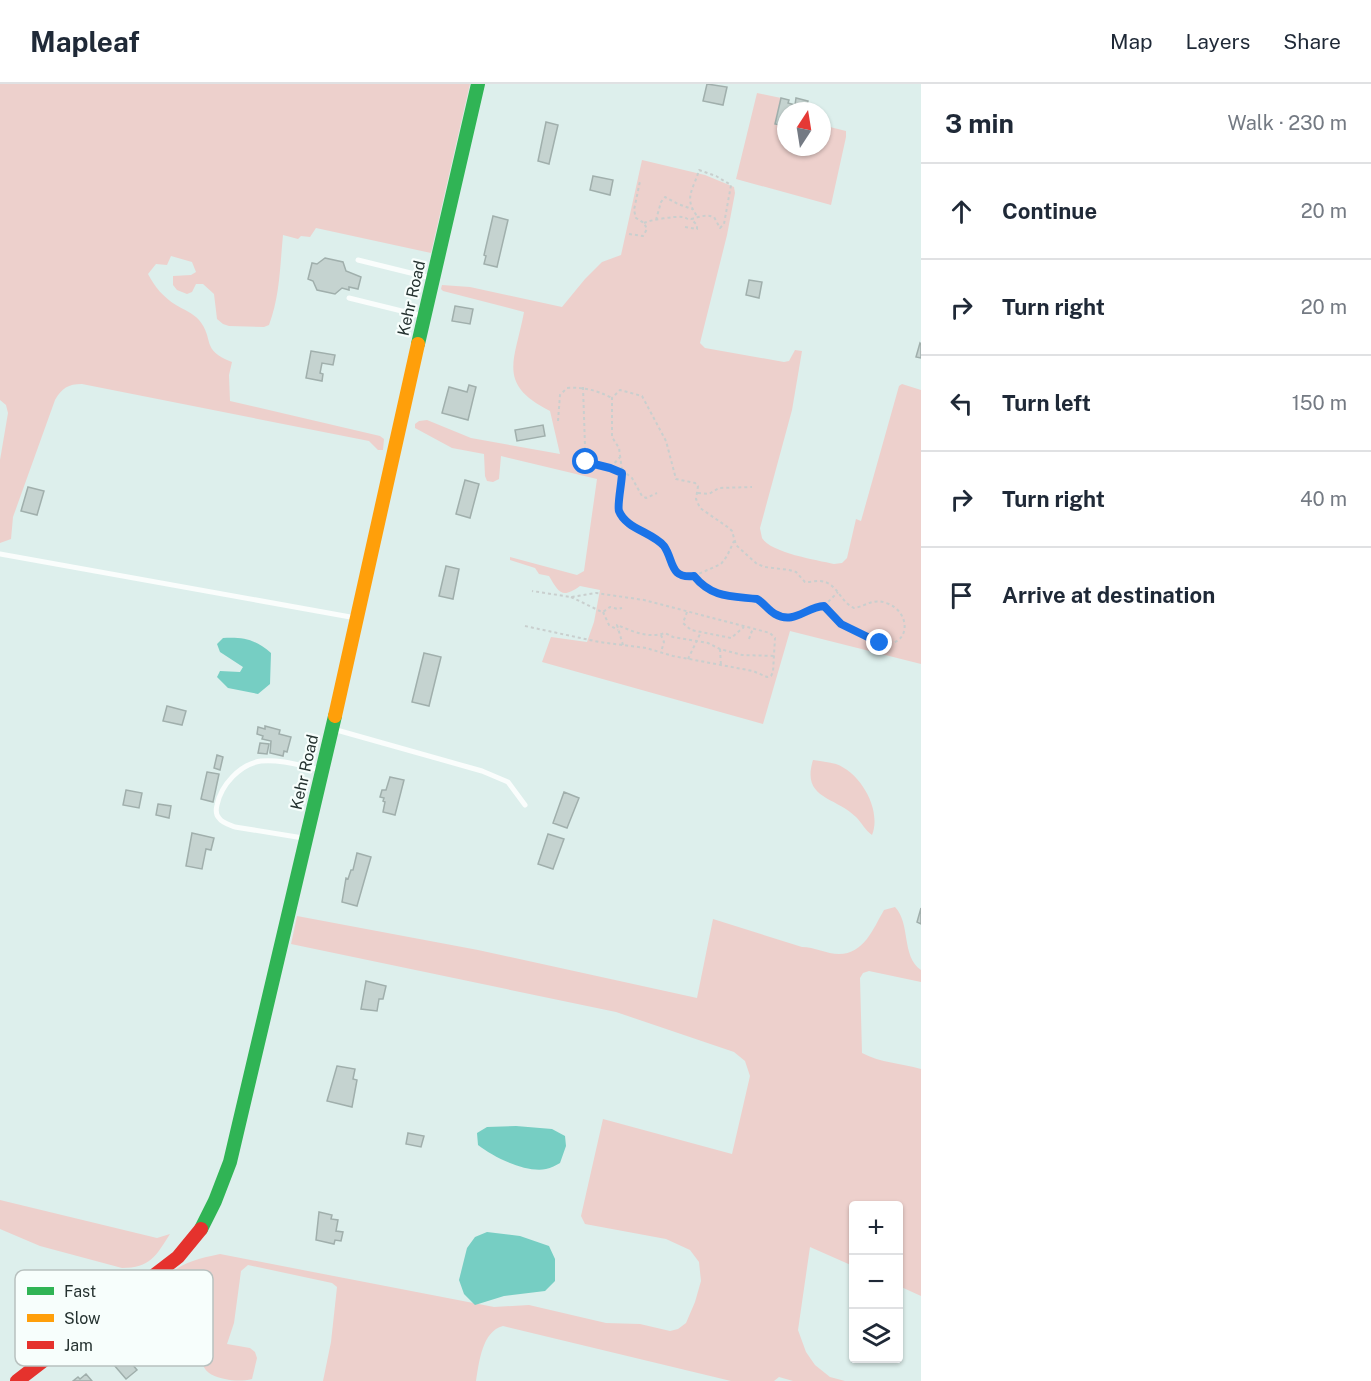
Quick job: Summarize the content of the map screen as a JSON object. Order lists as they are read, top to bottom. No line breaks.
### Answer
{"streets":{"street":["Kehr Road"]},"legend":["Fast","Slow","Jam"],"north":"top","page":{"header":"Mapleaf","nav":["Map","Layers","Share"],"heading":["3 min","Walk · 230 m"],"list":[["Continue","20 m"],["Turn right","20 m"],["Turn left","150 m"],["Turn right","40 m"],"Arrive at destination"],"map_buttons":["+","−"]}}
